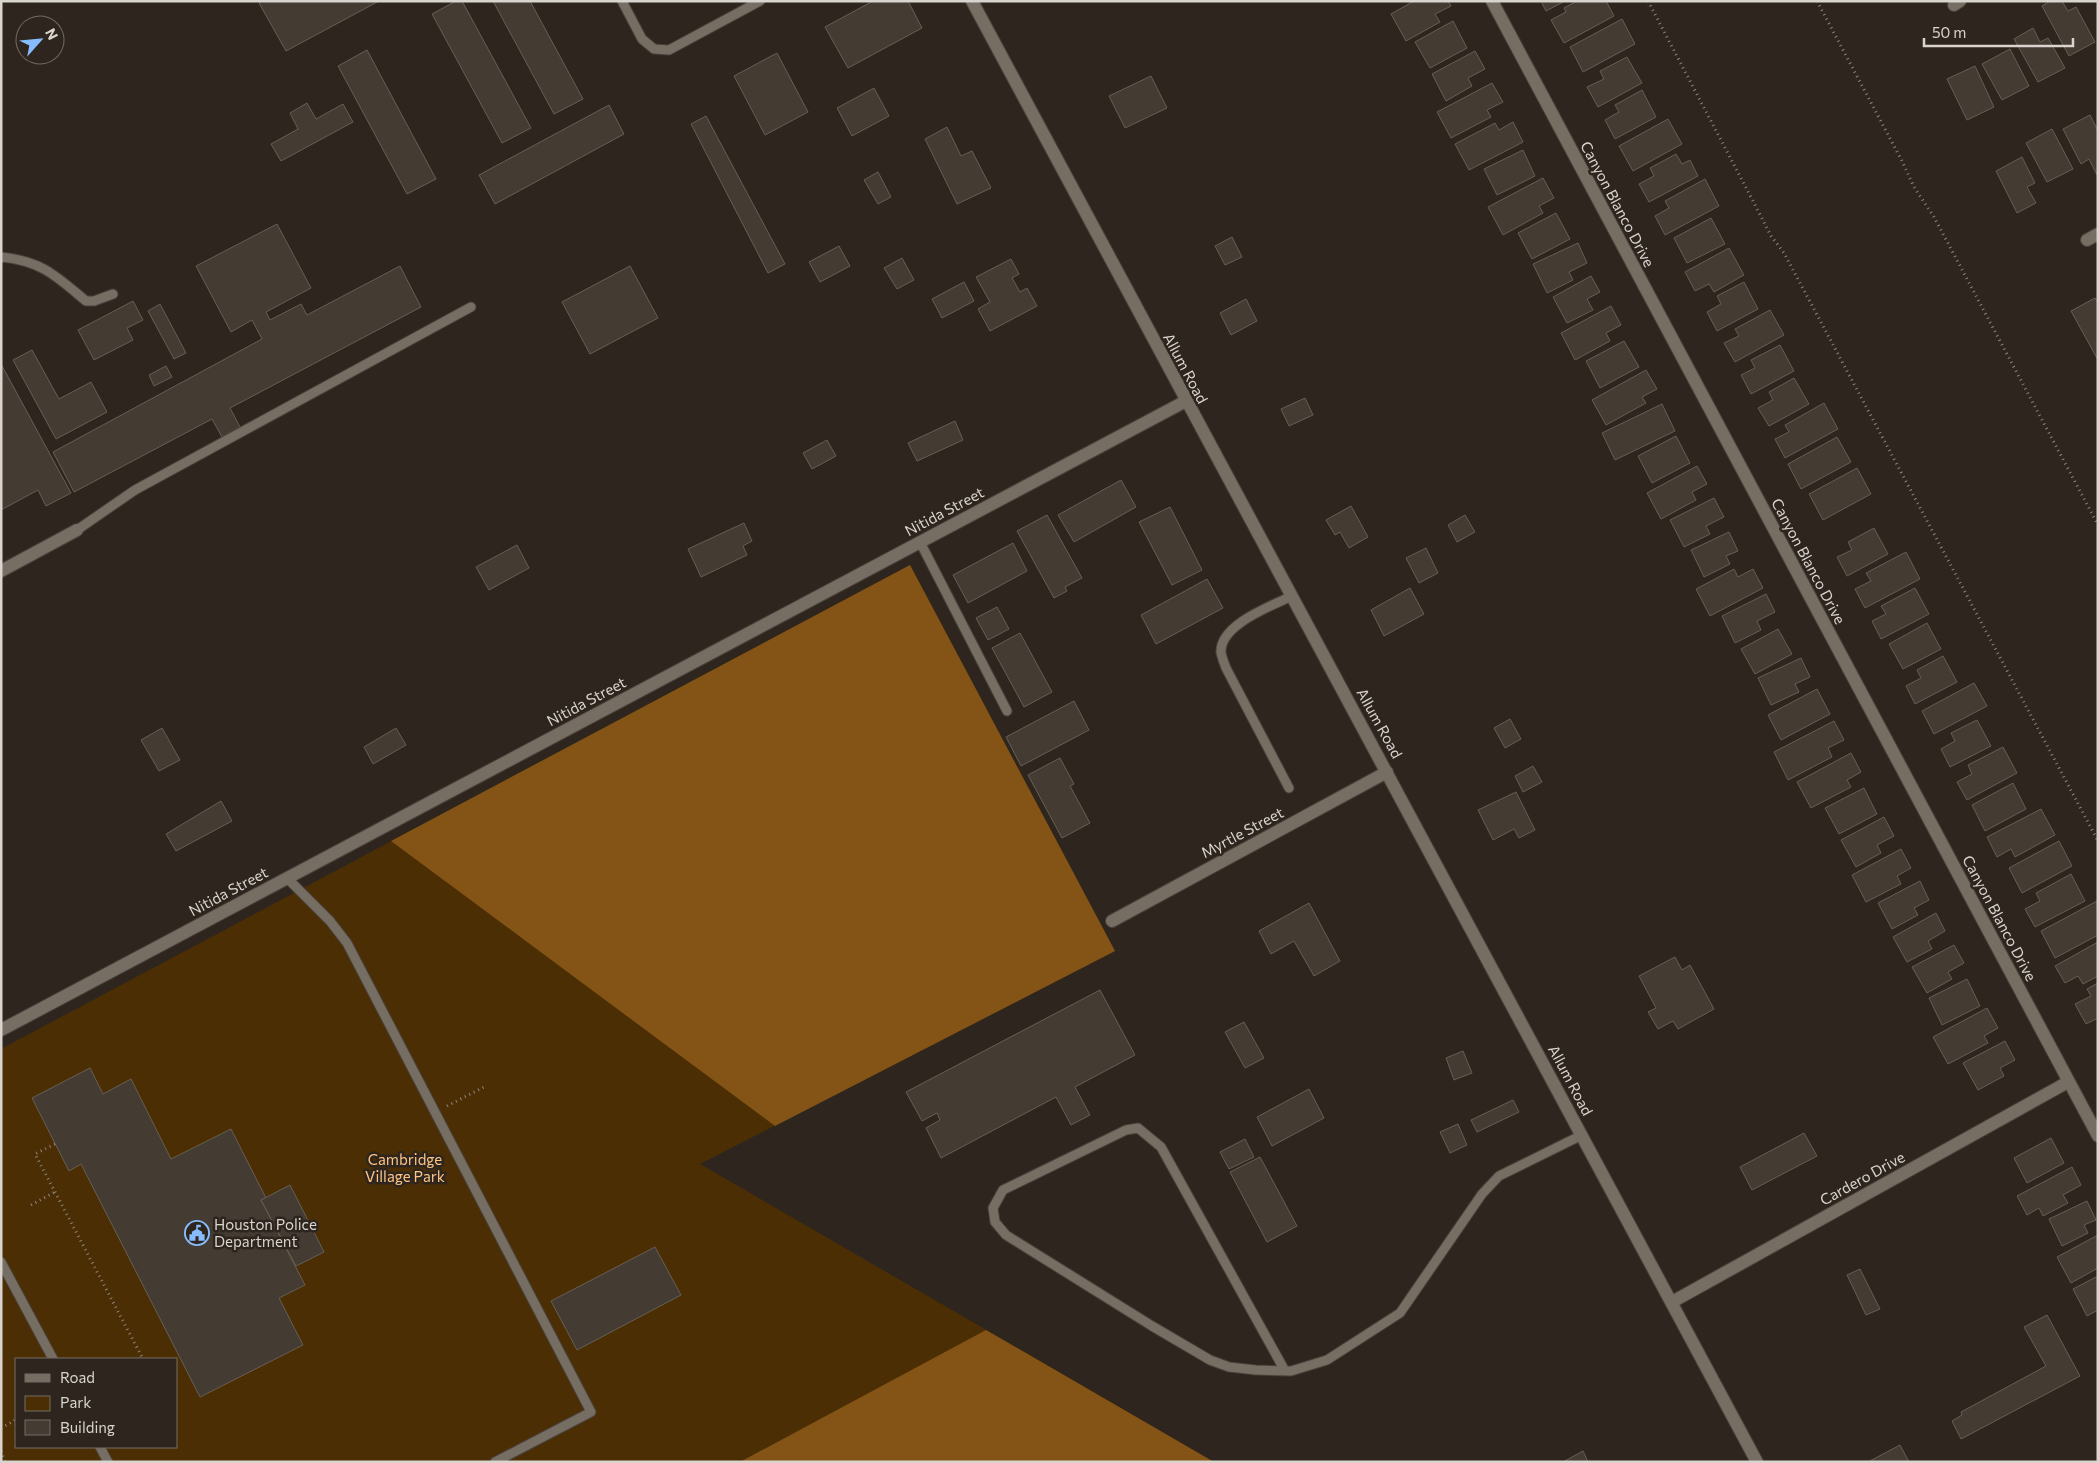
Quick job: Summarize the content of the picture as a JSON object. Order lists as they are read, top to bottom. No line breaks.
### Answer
{"streets":{"street":["Canyon Blanco Drive","Allum Road","Nitida Street","Myrtle Street","Cardero Drive"]},"crossings":[["Canyon Blanco Drive","Cardero Drive"],["Allum Road","Nitida Street"],["Allum Road","Myrtle Street"],["Allum Road","Cardero Drive"]],"parks":["Cambridge Village Park"],"places":{"public building":["Houston Police Department"]},"legend":["Road","Park","Building"],"scale_bar":"50 m","north":"top right"}
